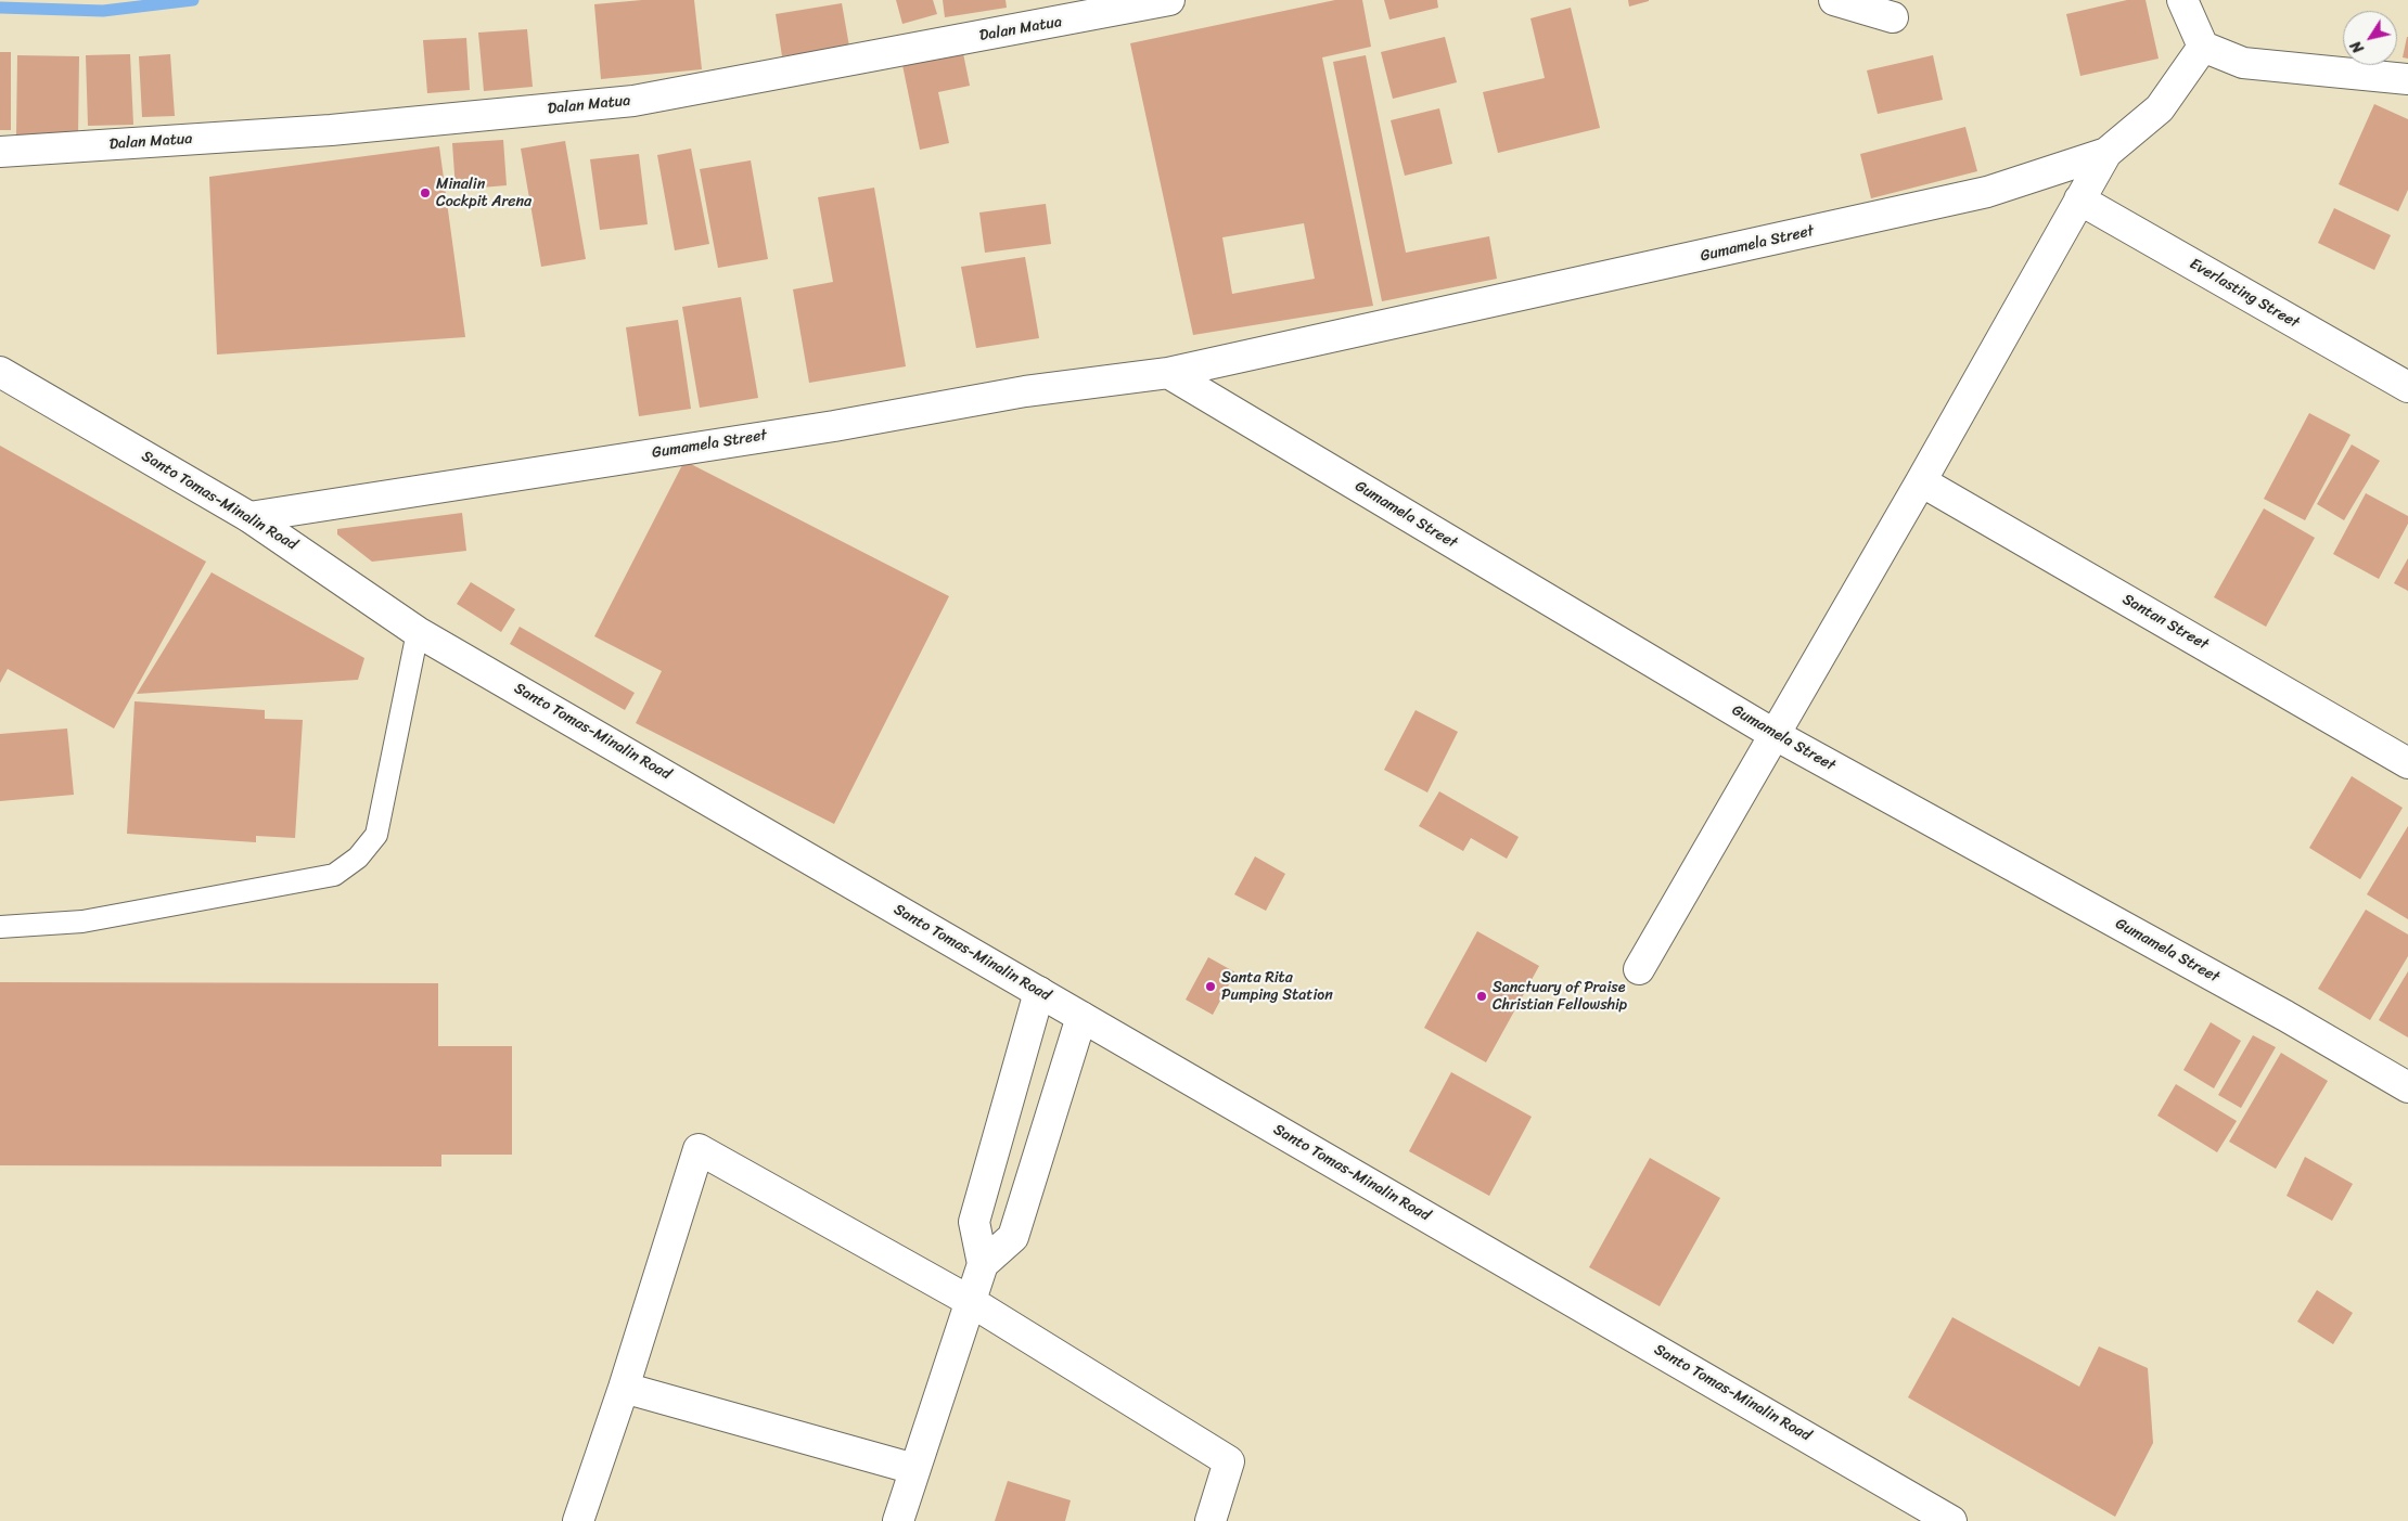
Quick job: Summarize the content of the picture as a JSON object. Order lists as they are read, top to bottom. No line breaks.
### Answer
{"streets":{"street":["Dalan Matua","Gumamela Street","Everlasting Street","Santo Tomas-Minalin Road","Santan Street"]},"crossings":[["Gumamela Street","Santo Tomas-Minalin Road"]],"places":["Minalin Cockpit Arena","Santa Rita Pumping Station","Sanctuary of Praise Christian Fellowship"],"north":"bottom left"}
